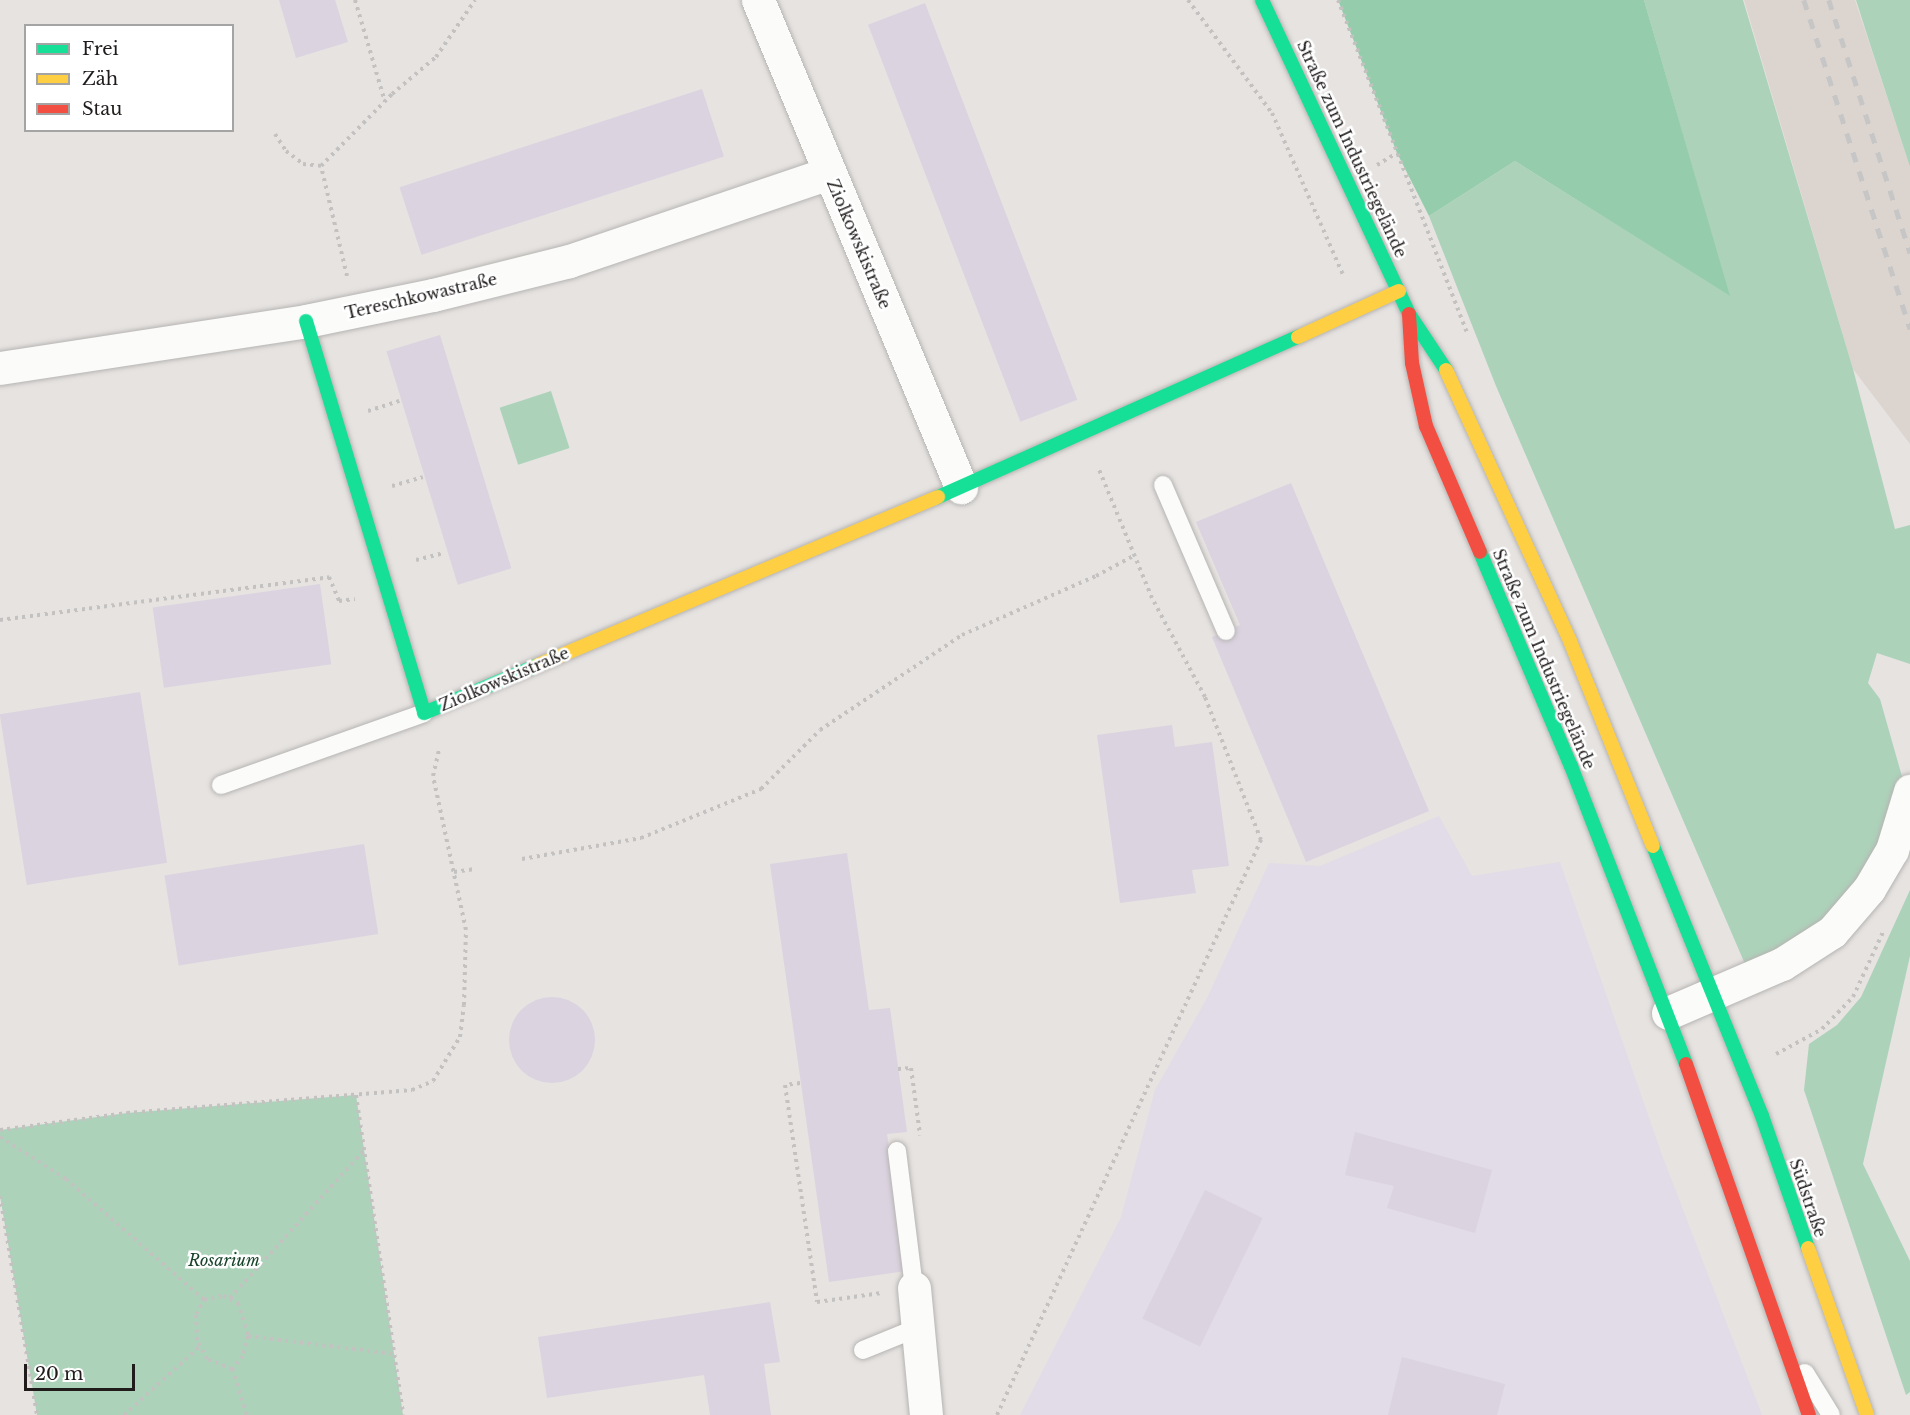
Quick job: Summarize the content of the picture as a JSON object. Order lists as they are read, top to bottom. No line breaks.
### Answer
{"streets":{"main road":["Straße zum Industriegelände","Ziolkowskistraße","Südstraße"],"street":["Tereschkowastraße"]},"crossings":[["Straße zum Industriegelände","Ziolkowskistraße"],["Straße zum Industriegelände","Südstraße"],["Ziolkowskistraße","Tereschkowastraße"]],"parks":["Rosarium"],"legend":["Frei","Zäh","Stau"],"scale_bar":"20 m"}
